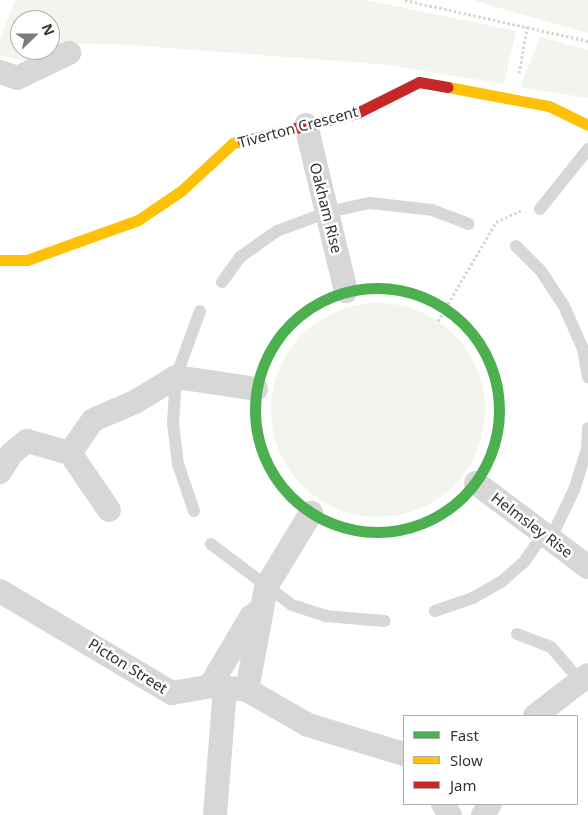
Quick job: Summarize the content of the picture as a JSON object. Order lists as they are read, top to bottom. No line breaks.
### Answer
{"streets":{"street":["Tiverton Crescent","Oakham Rise","Helmsley Rise","Picton Street"]},"crossings":[["Tiverton Crescent","Oakham Rise"]],"legend":["Fast","Slow","Jam"],"north":"right"}
